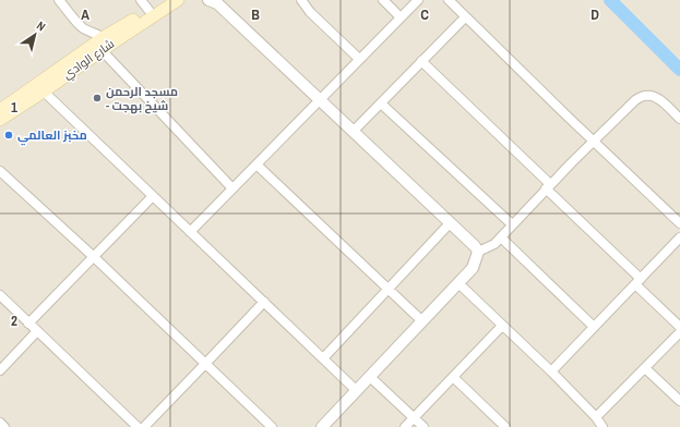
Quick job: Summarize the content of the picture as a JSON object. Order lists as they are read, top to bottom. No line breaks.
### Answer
{"streets":{"main road":["شارع الوادي"]},"places":["مسجد الرحمن - شيخ بهجت","مخبز العالمي"],"north":"top right","grid":{"columns":["A","B","C","D"],"rows":["1","2"]}}
